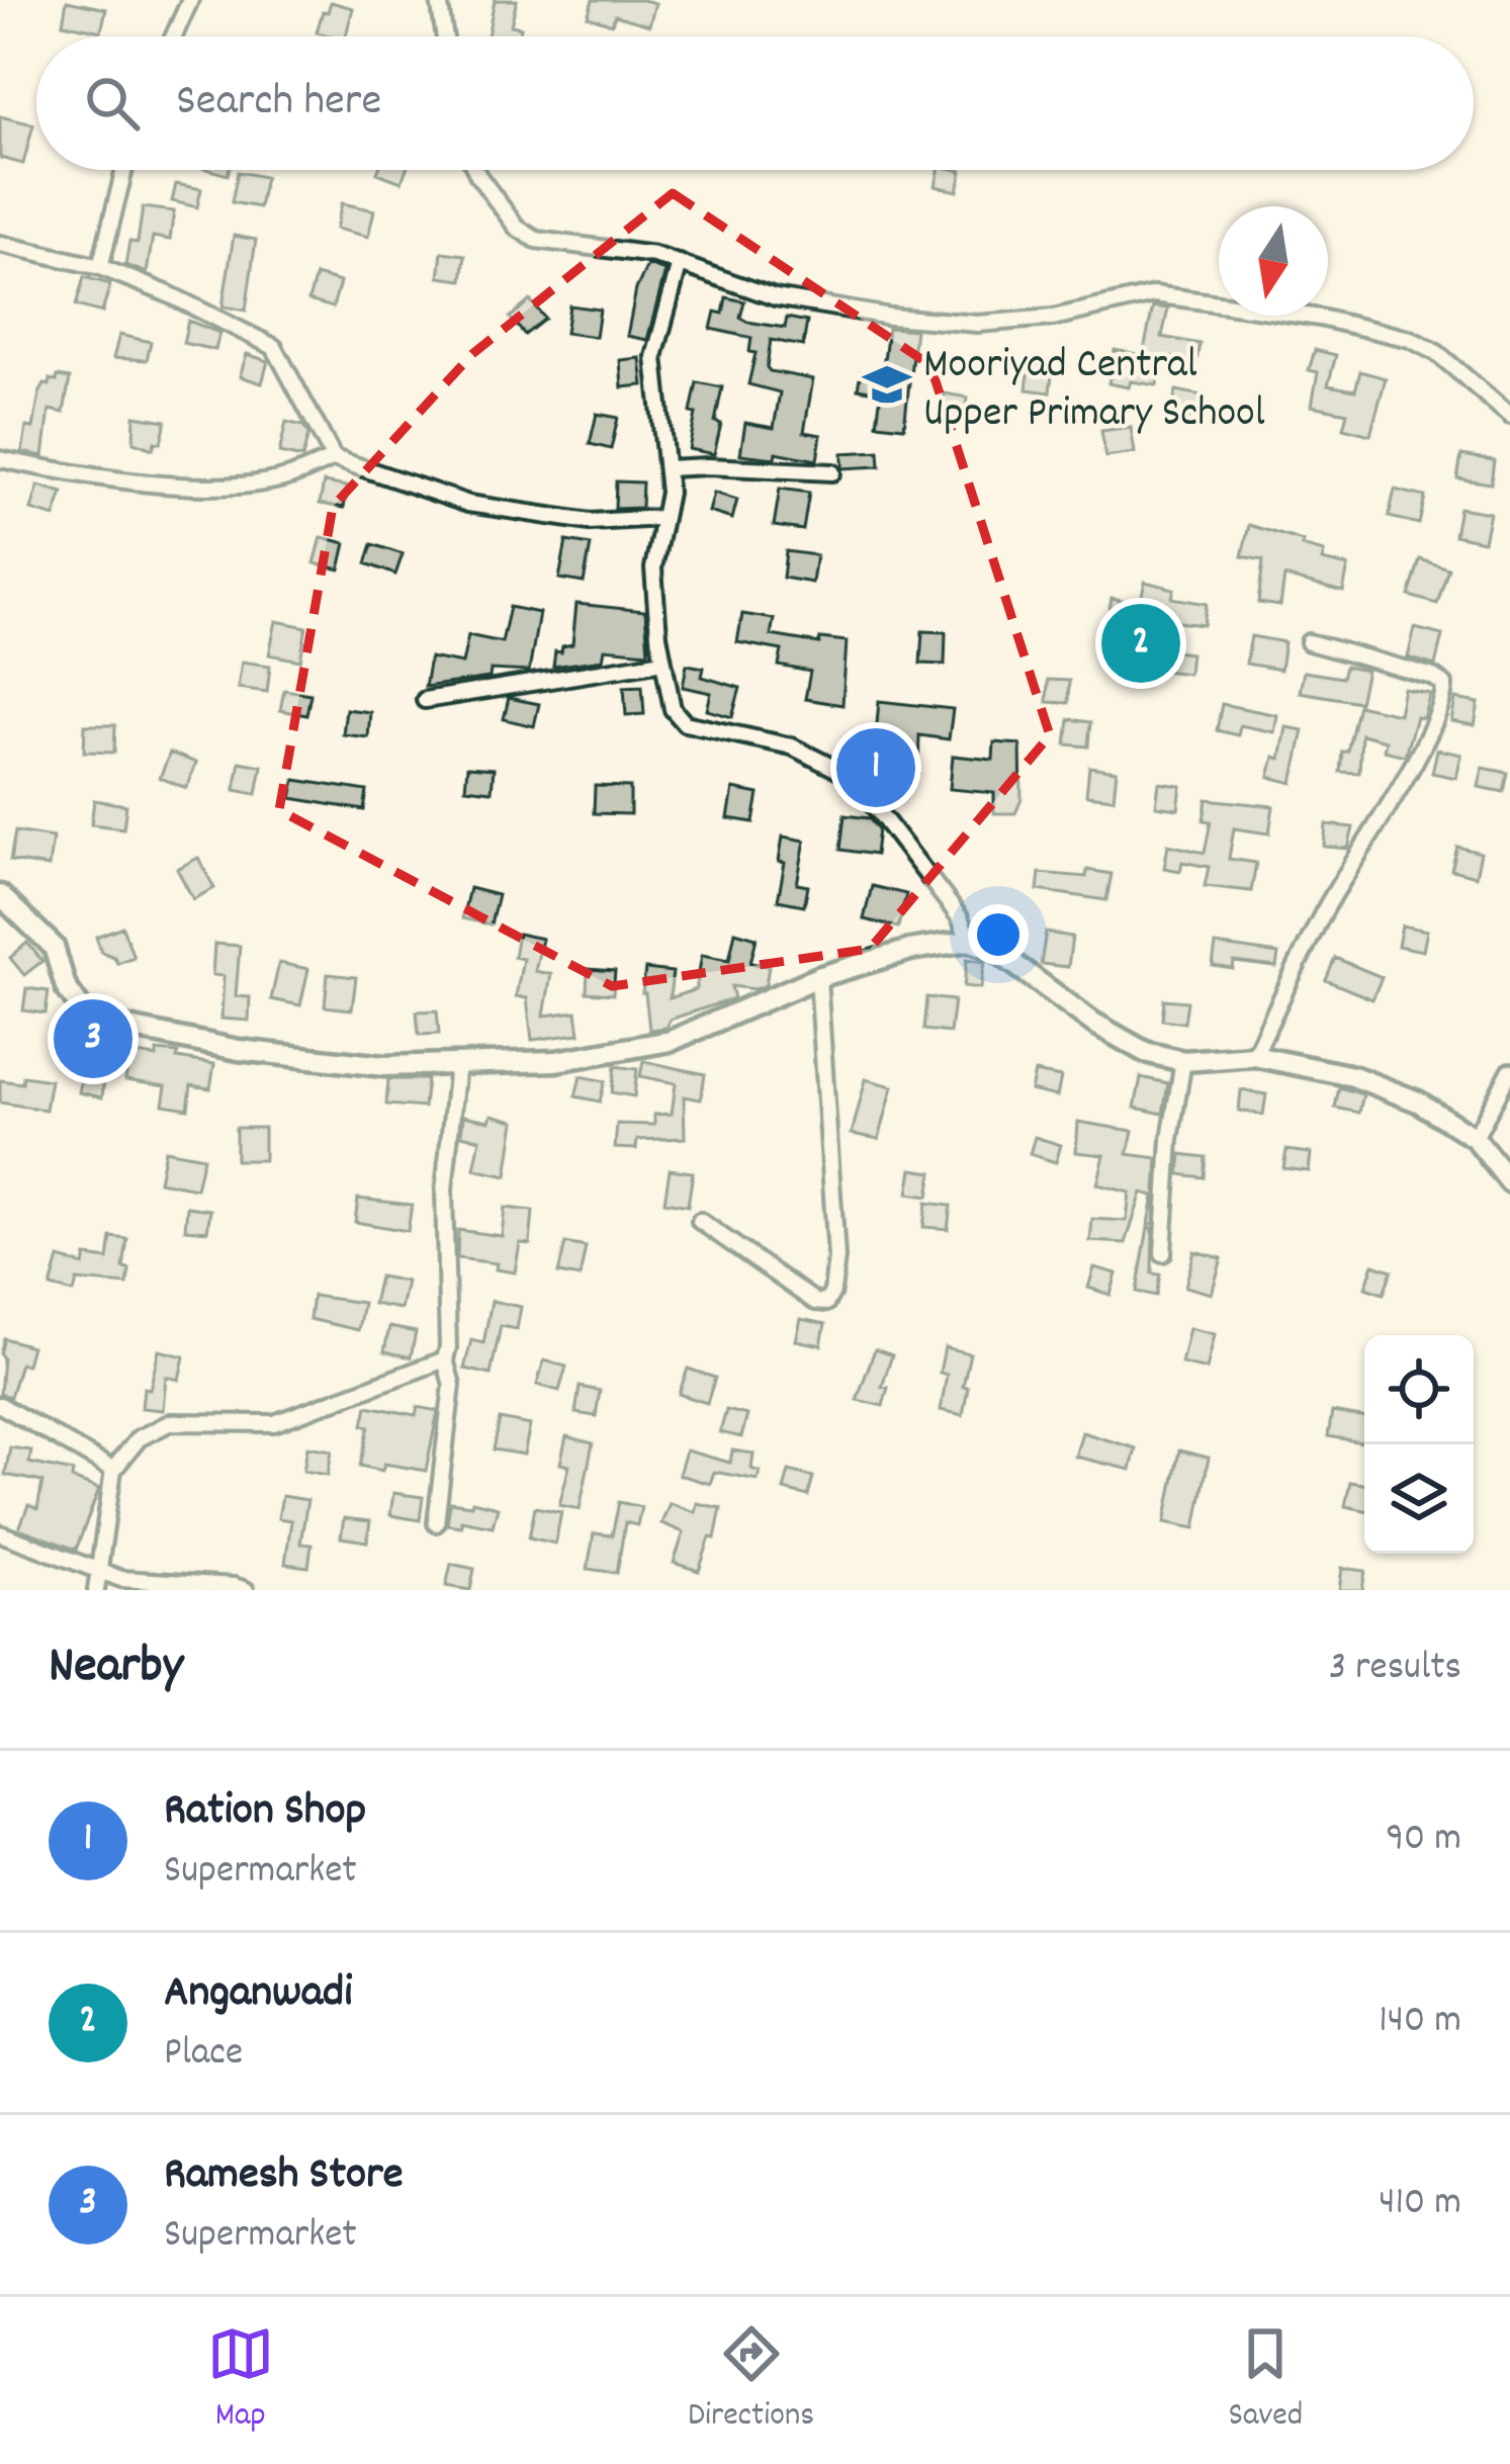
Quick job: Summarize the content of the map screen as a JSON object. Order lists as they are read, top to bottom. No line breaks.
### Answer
{"places":{"school or university":["Mooriyad Central Upper Primary School"]},"north":"bottom","page":{"search":"Search here","pins":["2","1","3"],"heading":["Nearby","3 results"],"list":[{"mark":"1","name":"Ration Shop","note":"Supermarket","value":"90 m"},{"mark":"2","name":"Anganwadi","note":"Place","value":"140 m"},{"mark":"3","name":"Ramesh Store","note":"Supermarket","value":"410 m"}],"nav":["Map","Directions","Saved"]}}
